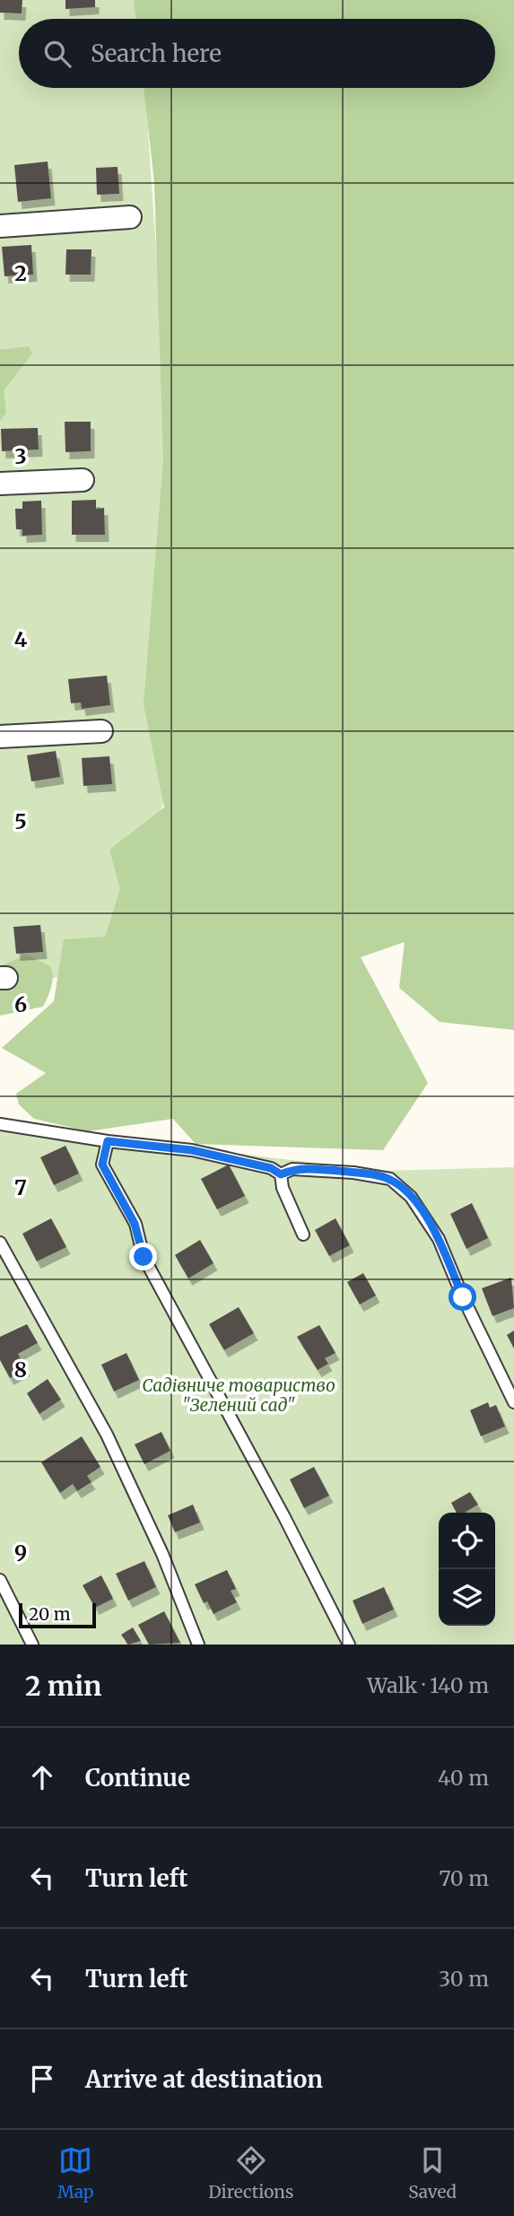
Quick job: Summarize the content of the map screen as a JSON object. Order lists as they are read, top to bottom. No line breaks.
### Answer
{"parks":["Садівниче товариство \"Зелений сад\""],"scale_bar":"20 m","page":{"search":"Search here","scale":"20 m","heading":["2 min","Walk · 140 m"],"list":[["Continue","40 m"],["Turn left","70 m"],["Turn left","30 m"],"Arrive at destination"],"nav":["Map","Directions","Saved"]},"grid":{"rows":["2","3","4","5","6","7","8","9"]}}
